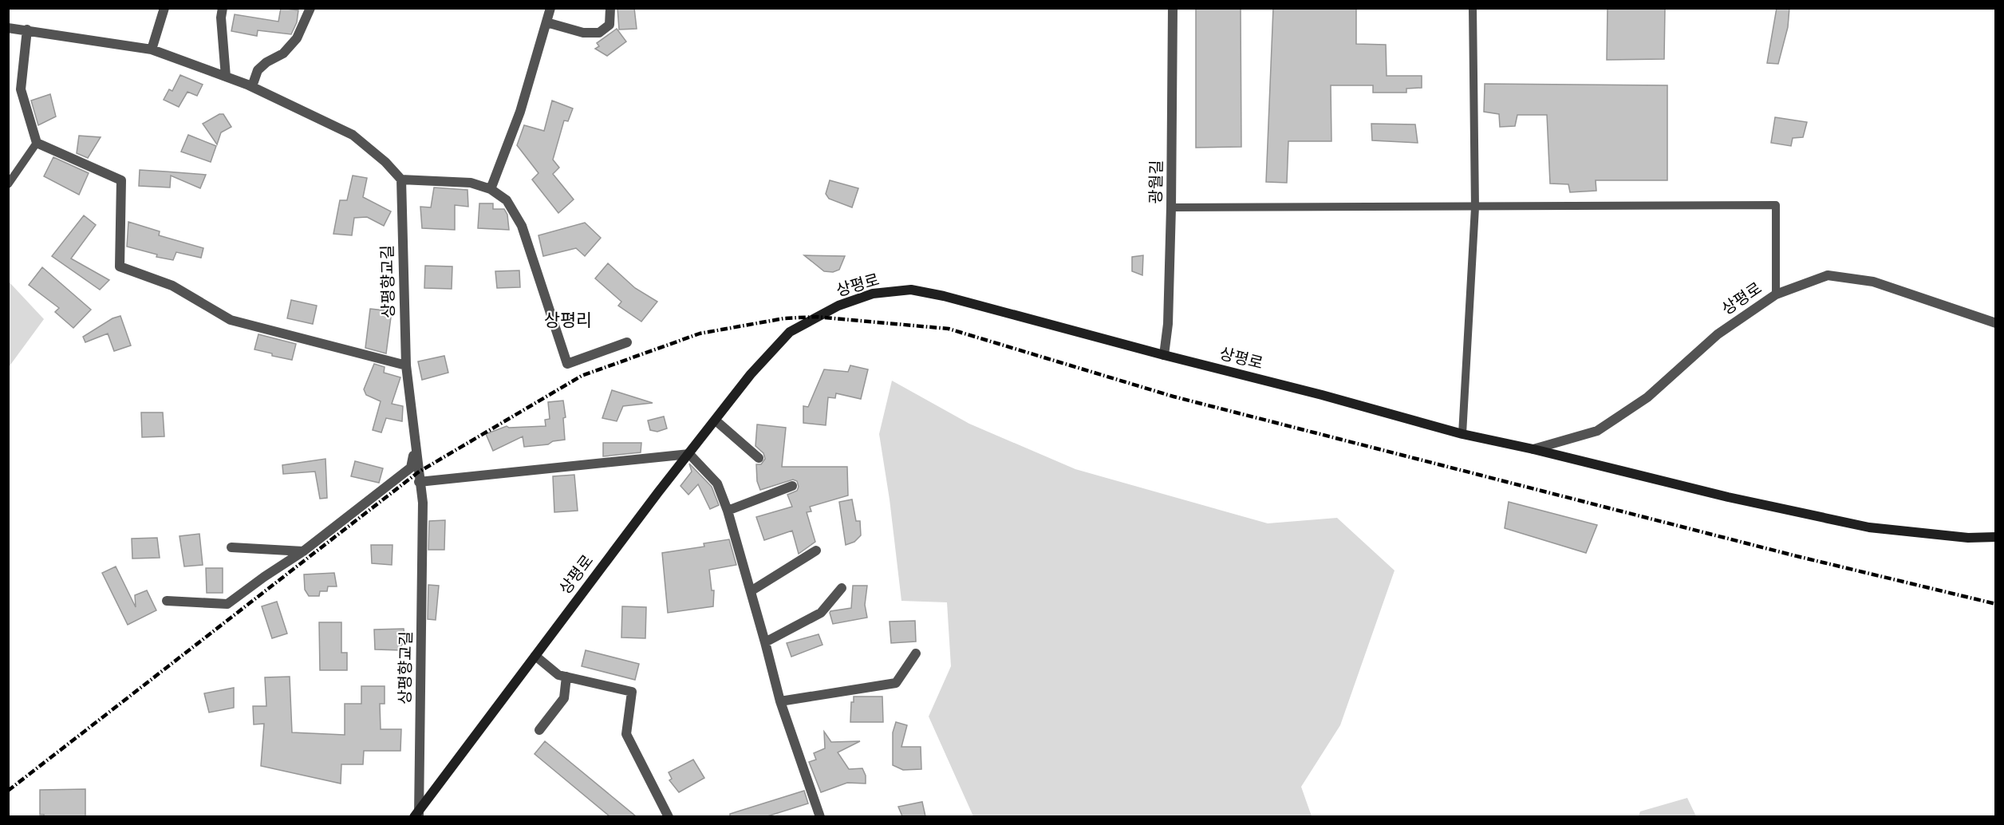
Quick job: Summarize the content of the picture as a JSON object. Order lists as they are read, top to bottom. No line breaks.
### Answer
{"streets":{"main road":["상평로"],"street":["광월길","상평향교길"]},"crossings":[["광월길","상평로"],["상평향교길","상평로"]],"districts":["상평리"]}
